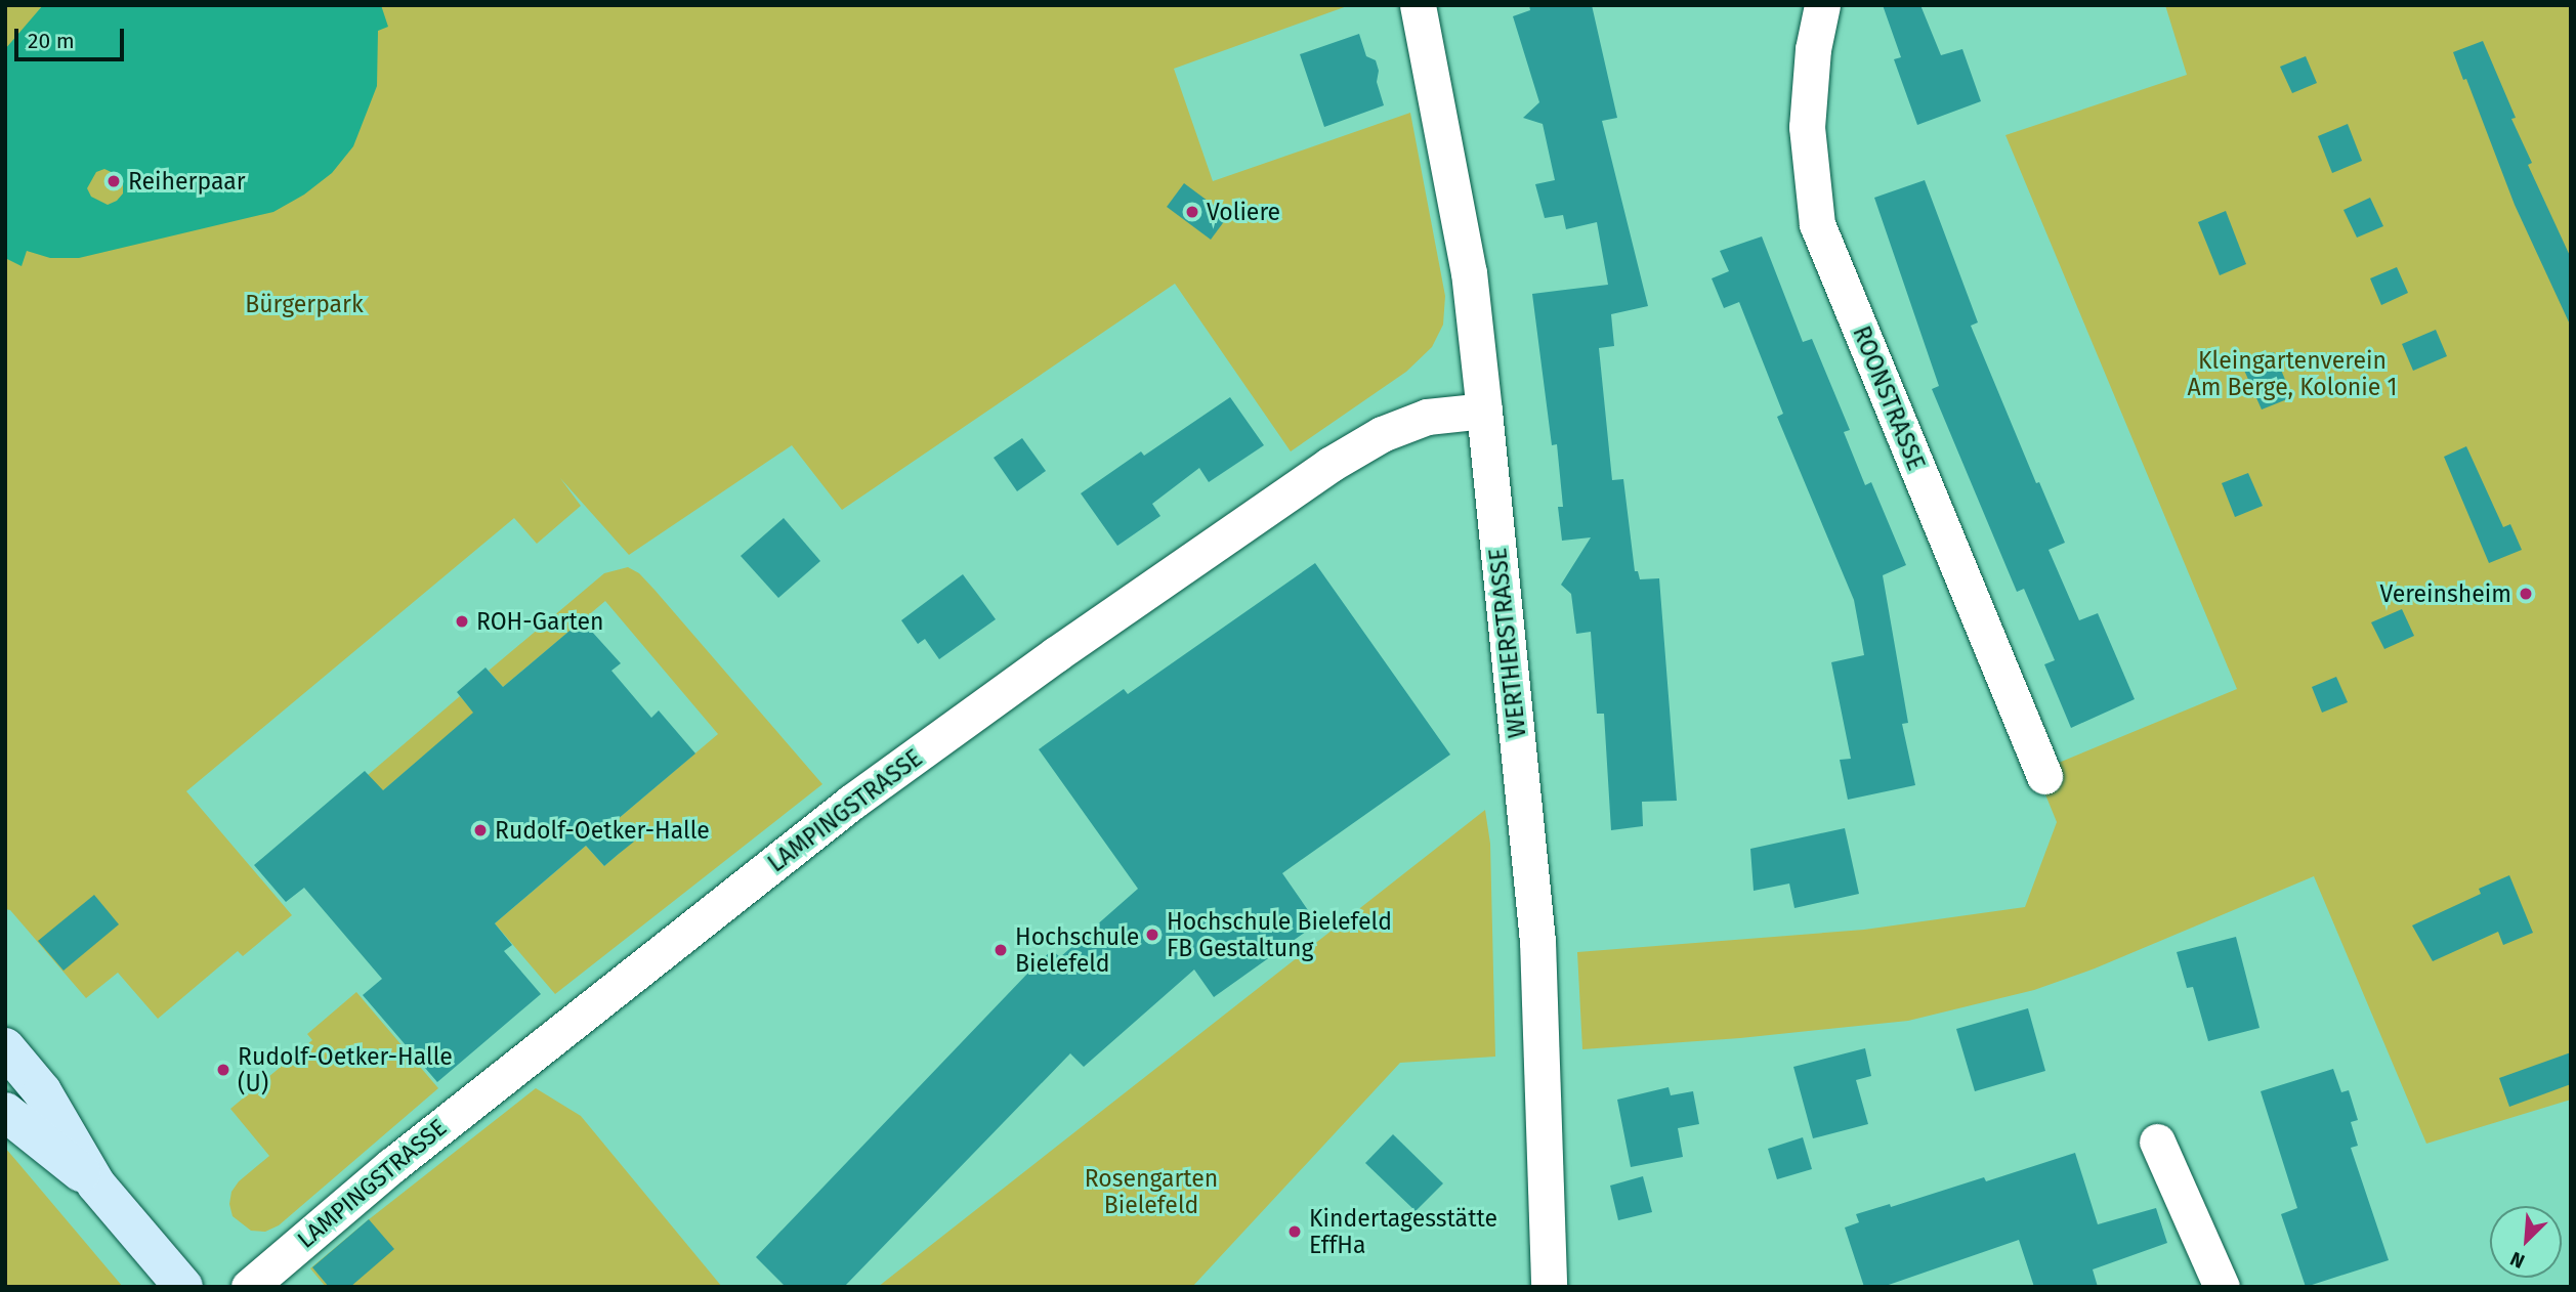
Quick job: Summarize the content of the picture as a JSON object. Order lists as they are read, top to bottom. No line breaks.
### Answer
{"streets":{"street":["ROONSTRASSE","WERTHERSTRASSE","LAMPINGSTRASSE"]},"crossings":[["WERTHERSTRASSE","LAMPINGSTRASSE"]],"parks":["Bürgerpark","Kleingartenverein Am Berge, Kolonie 1","Rosengarten Bielefeld"],"places":["Reiherpaar","Voliere","Vereinsheim","ROH-Garten","Rudolf-Oetker-Halle","Hochschule Bielefeld FB Gestaltung","Hochschule Bielefeld","Rudolf-Oetker-Halle (U)","Kindertagesstätte EffHa"],"scale_bar":"20 m","north":"bottom left"}
